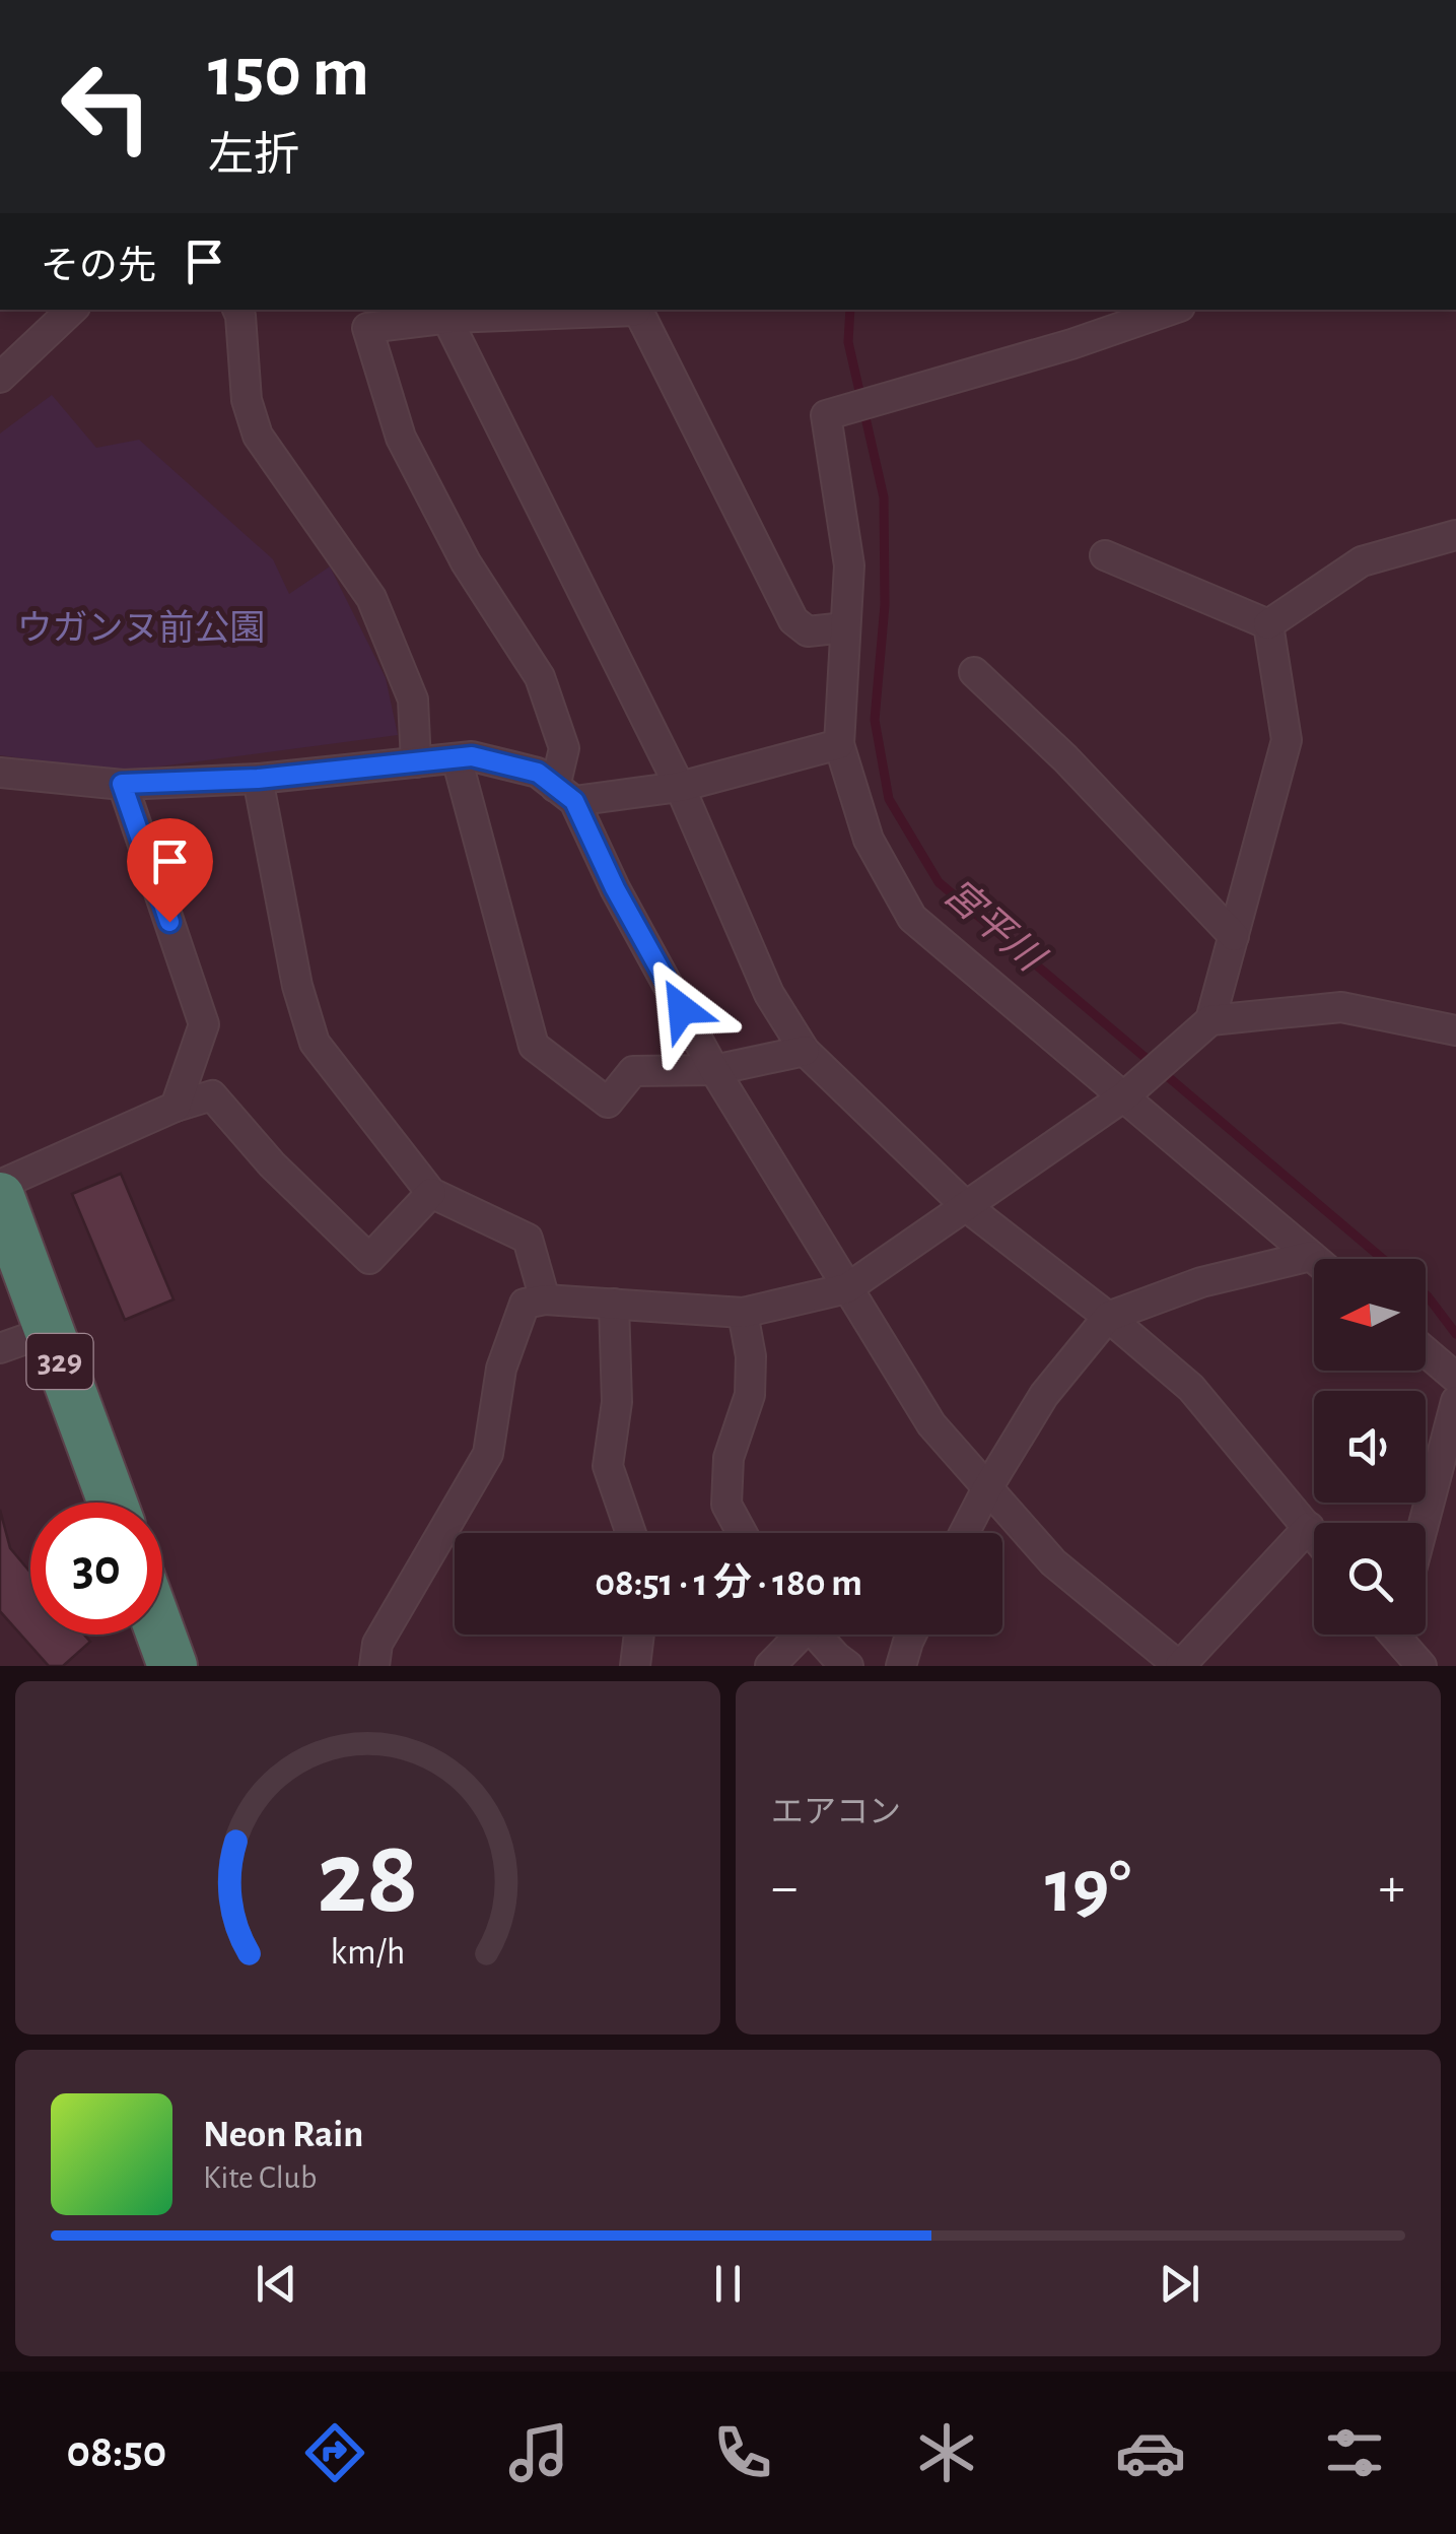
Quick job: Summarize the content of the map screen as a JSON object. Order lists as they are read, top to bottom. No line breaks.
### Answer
{"streets":{"highway":["329"]},"water":["宮平川"],"parks":["ウガンヌ前公園"],"north":"left","page":{"turn":["150 m","左折"],"then":"その先","limit":"30","trip":"08:51 · 1 分 · 180 m","tile":"エアコン","heat":["−","19°","+"],"song":["Neon Rain","Kite Club"],"tabs":"08:50","gauge":["28","km/h"]}}
